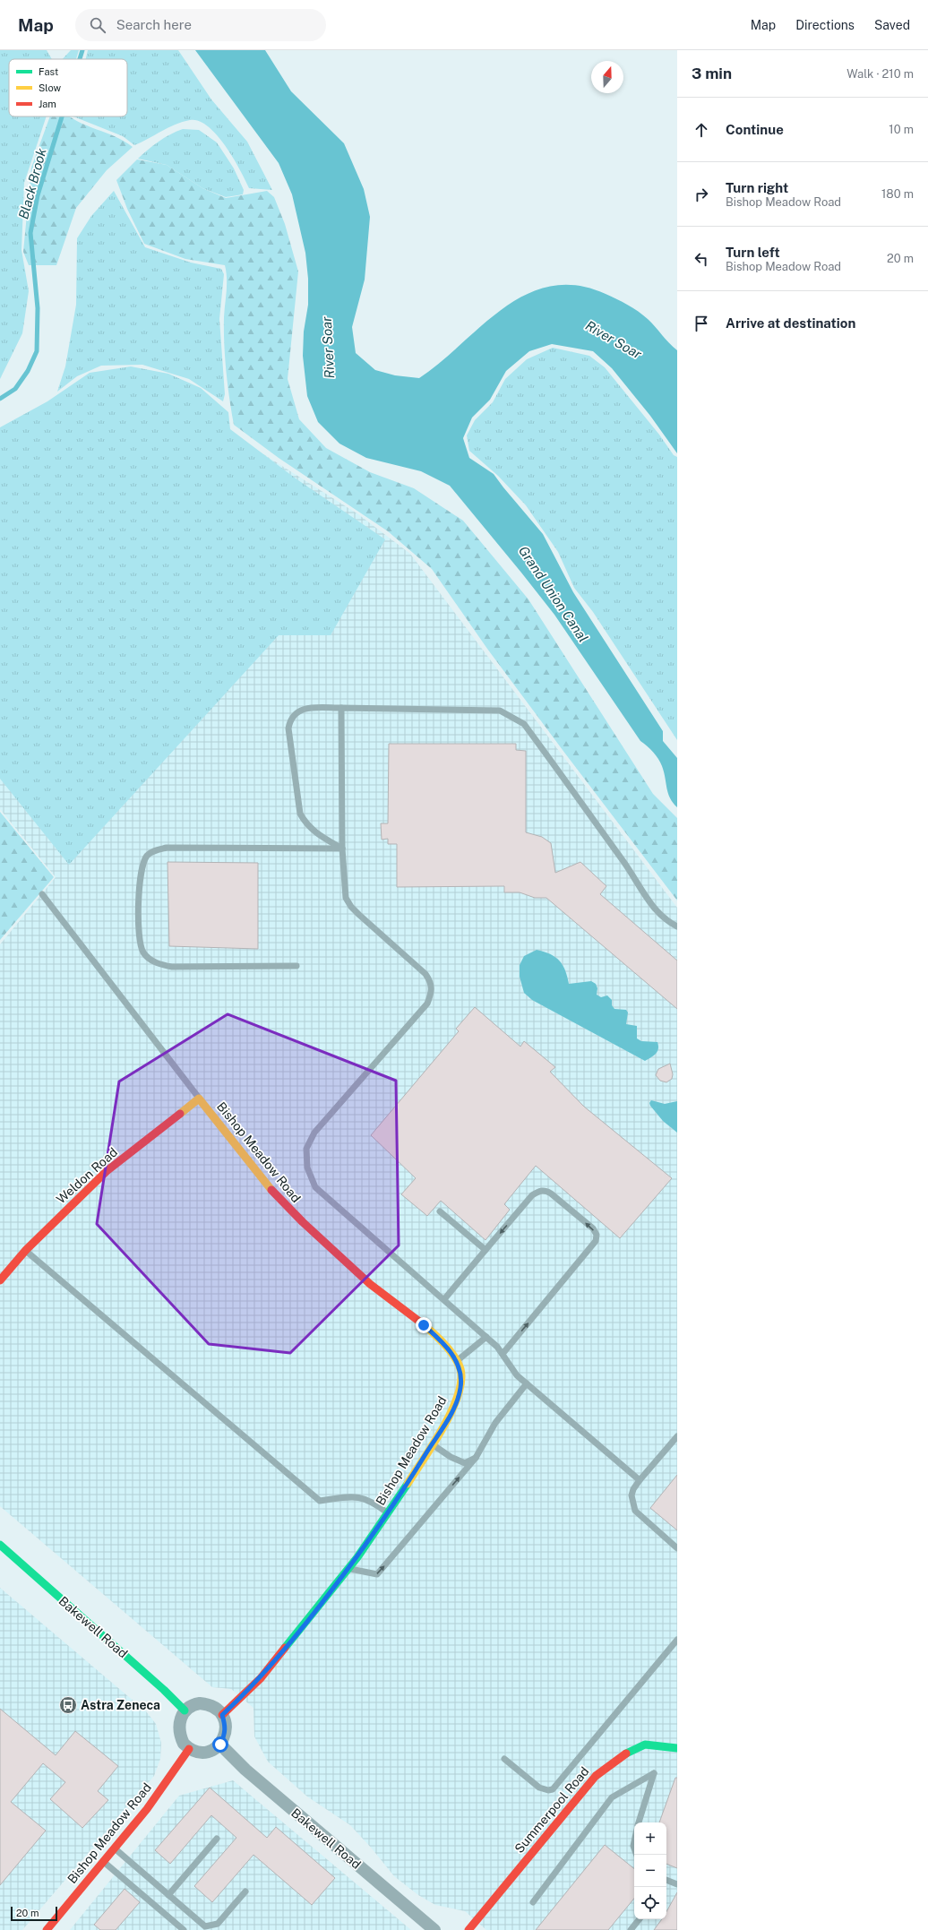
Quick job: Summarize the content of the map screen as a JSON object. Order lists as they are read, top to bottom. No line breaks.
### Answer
{"streets":{"street":["Bishop Meadow Road","Weldon Road","Bakewell Road","Summerpool Road"]},"crossings":[["Bishop Meadow Road","Weldon Road"],["Bishop Meadow Road","Bakewell Road"]],"water":["Black Brook","River Soar","Grand Union Canal"],"places":{"bus stop":["Astra Zeneca"]},"legend":["Fast","Slow","Jam"],"scale_bar":"20 m","north":"top","page":{"header":"Map","search":"Search here","nav":["Map","Directions","Saved"],"heading":["3 min","Walk · 210 m"],"list":[["Continue","10 m"],["Turn right","Bishop Meadow Road","180 m"],["Turn left","Bishop Meadow Road","20 m"],"Arrive at destination"],"map_buttons":["+","−"],"scale":"20 m"}}
